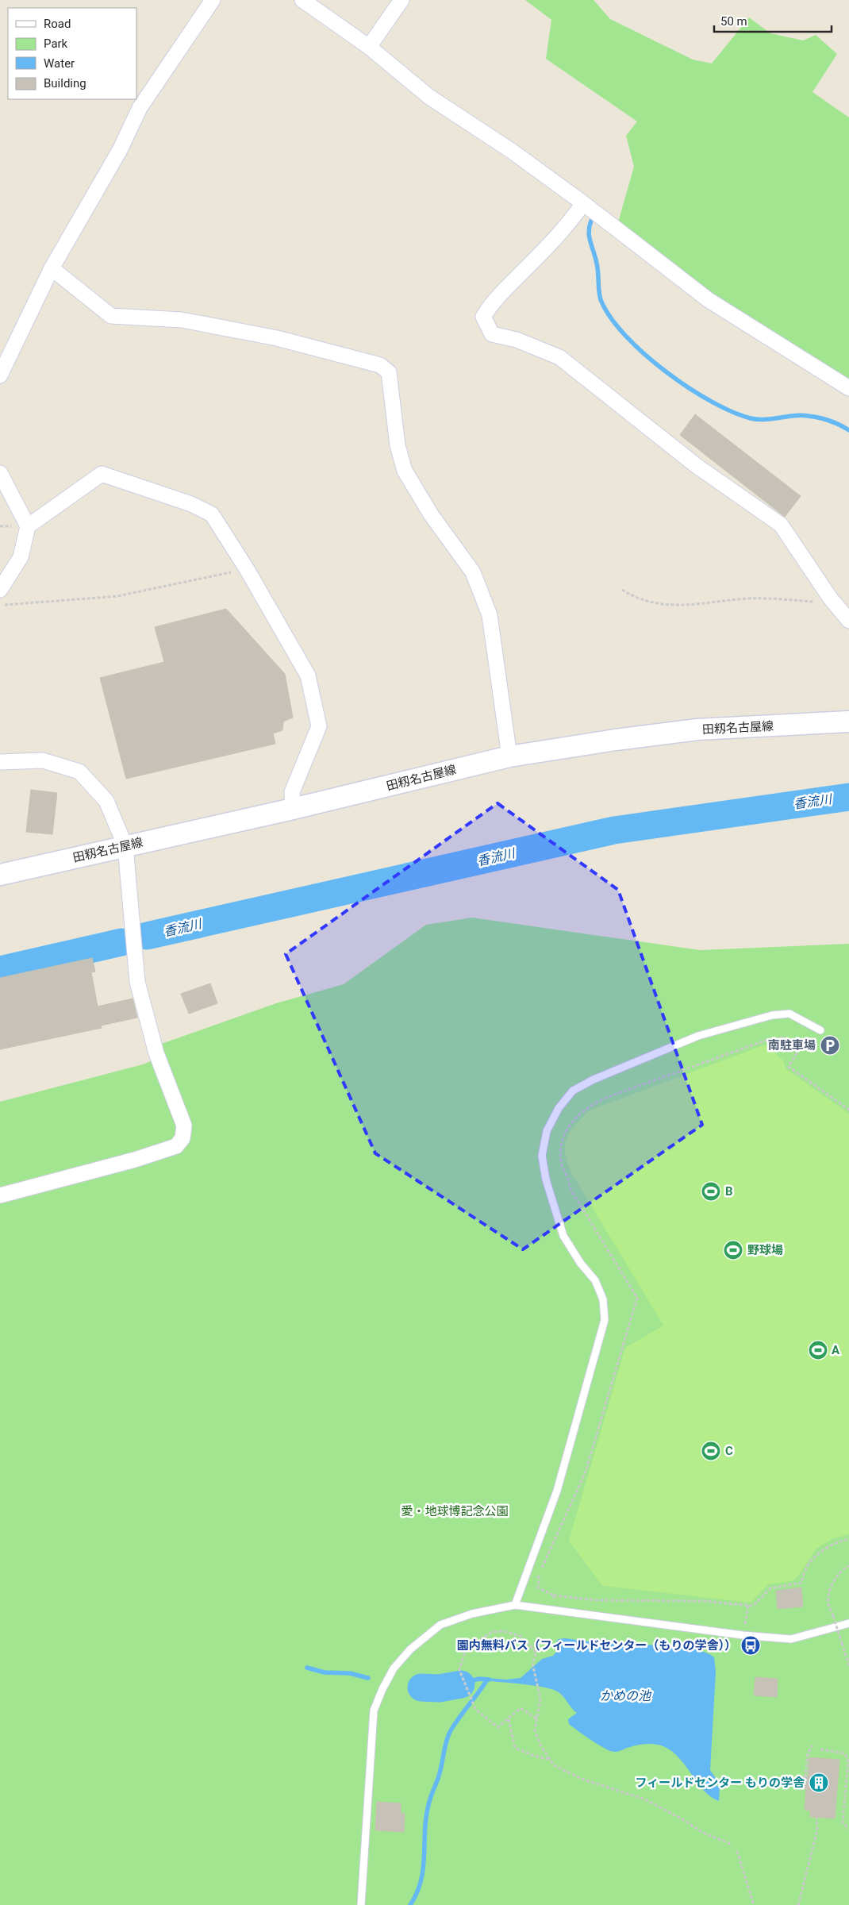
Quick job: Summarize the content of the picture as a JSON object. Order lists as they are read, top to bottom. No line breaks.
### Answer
{"streets":{"main road":["田籾名古屋線"]},"water":["香流川","かめの池"],"parks":["愛・地球博記念公園"],"places":{"parking":["南駐車場"],"sports":["B","野球場","A","C"],"bus stop":["園内無料バス（フィールドセンター（もりの学舎））"],"building":["フィールドセンター もりの学舎"]},"legend":["Road","Park","Water","Building"],"scale_bar":"50 m"}
